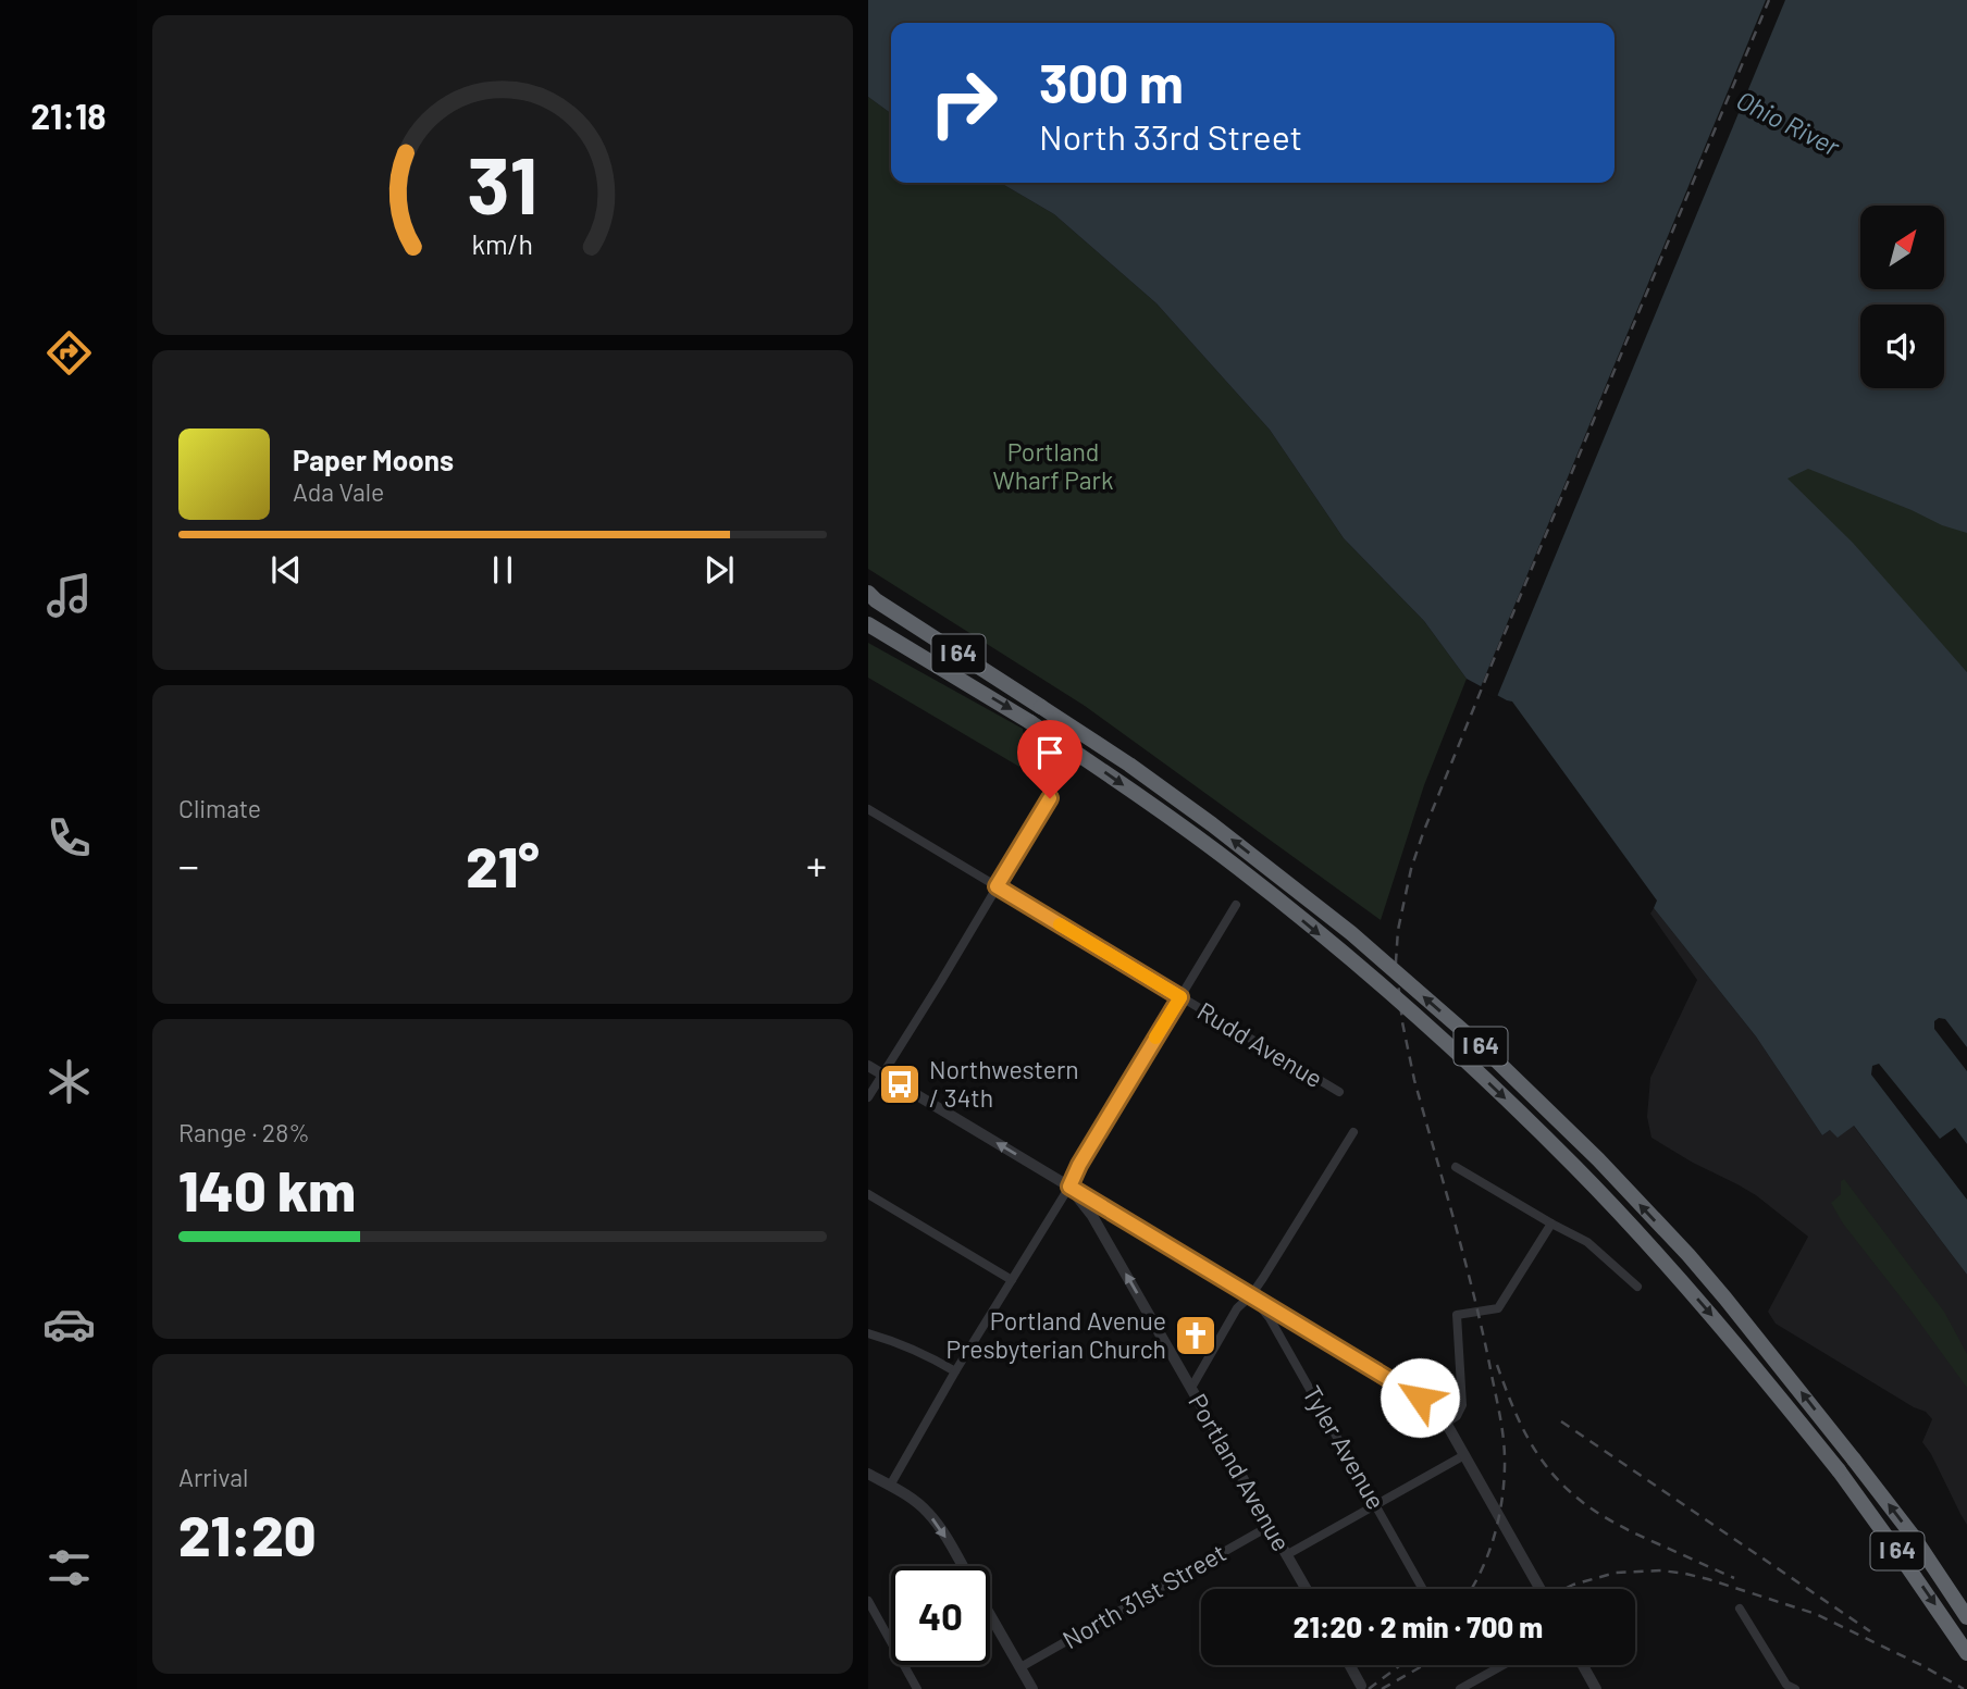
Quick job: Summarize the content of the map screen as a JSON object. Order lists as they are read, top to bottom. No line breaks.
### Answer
{"streets":{"highway":["I 64"],"street":["Rudd Avenue","Tyler Avenue","Portland Avenue","North 31st Street"]},"crossings":[["Portland Avenue","North 31st Street"]],"one_way":["Portland Avenue"],"water":["Ohio River"],"parks":["Portland Wharf Park"],"places":{"bus stop":["Northwestern / 34th"],"church":["Portland Avenue Presbyterian Church"]},"north":"top right","page":{"tabs":"21:18","turn":["300 m","North 33rd Street"],"song":["Paper Moons","Ada Vale"],"tile":["Climate",["Range · 28%","140 km"],["Arrival","21:20"]],"heat":["−","21°","+"],"limit":"40","trip":"21:20 · 2 min · 700 m","gauge":["31","km/h"]}}
